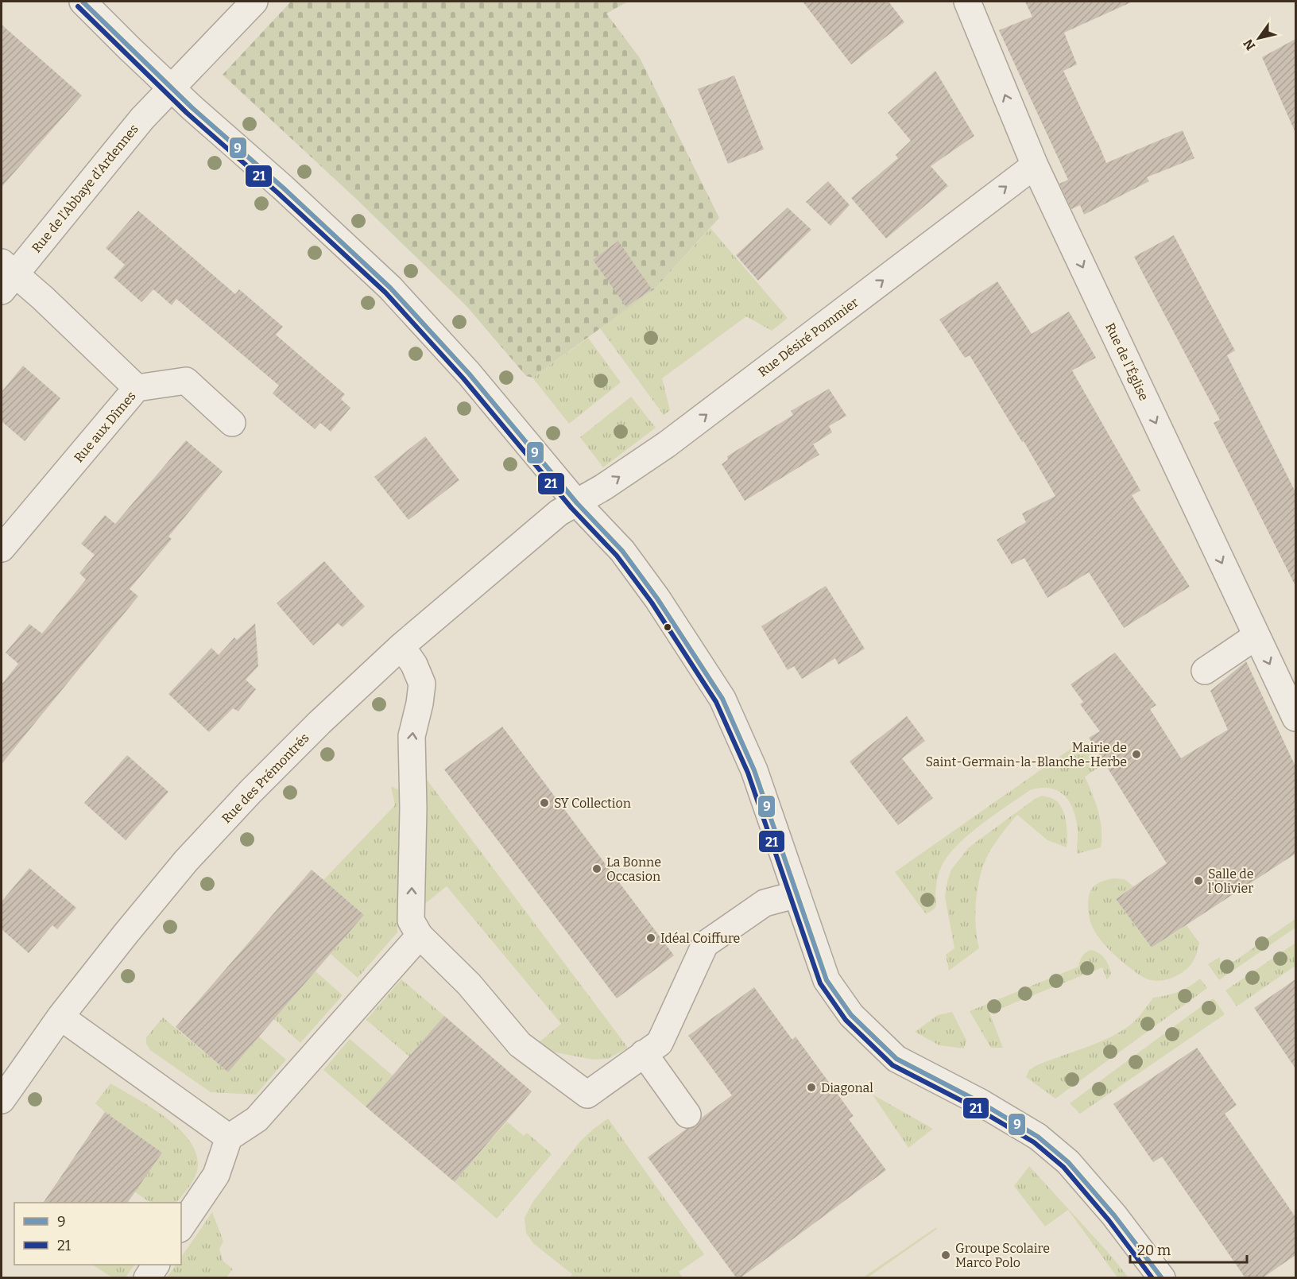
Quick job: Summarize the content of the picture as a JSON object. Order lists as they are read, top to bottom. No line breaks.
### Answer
{"streets":{"street":["Rue de l'Abbaye d'Ardennes","Rue Désiré Pommier","Rue de l'Église","Rue aux Dîmes","Rue des Prémontrés"]},"crossings":[["Rue de l'Abbaye d'Ardennes","Rue aux Dîmes"],["Rue Désiré Pommier","Rue de l'Église"],["Rue Désiré Pommier","Rue des Prémontrés"]],"one_way":["Rue Désiré Pommier"],"places":["Mairie de Saint-Germain-la-Blanche-Herbe","SY Collection","La Bonne Occasion","Salle de l'Olivier","Idéal Coiffure","Diagonal","Groupe Scolaire Marco Polo"],"lines":["transit line 9","transit line 21"],"legend":["9","21"],"scale_bar":"20 m","north":"bottom left"}
